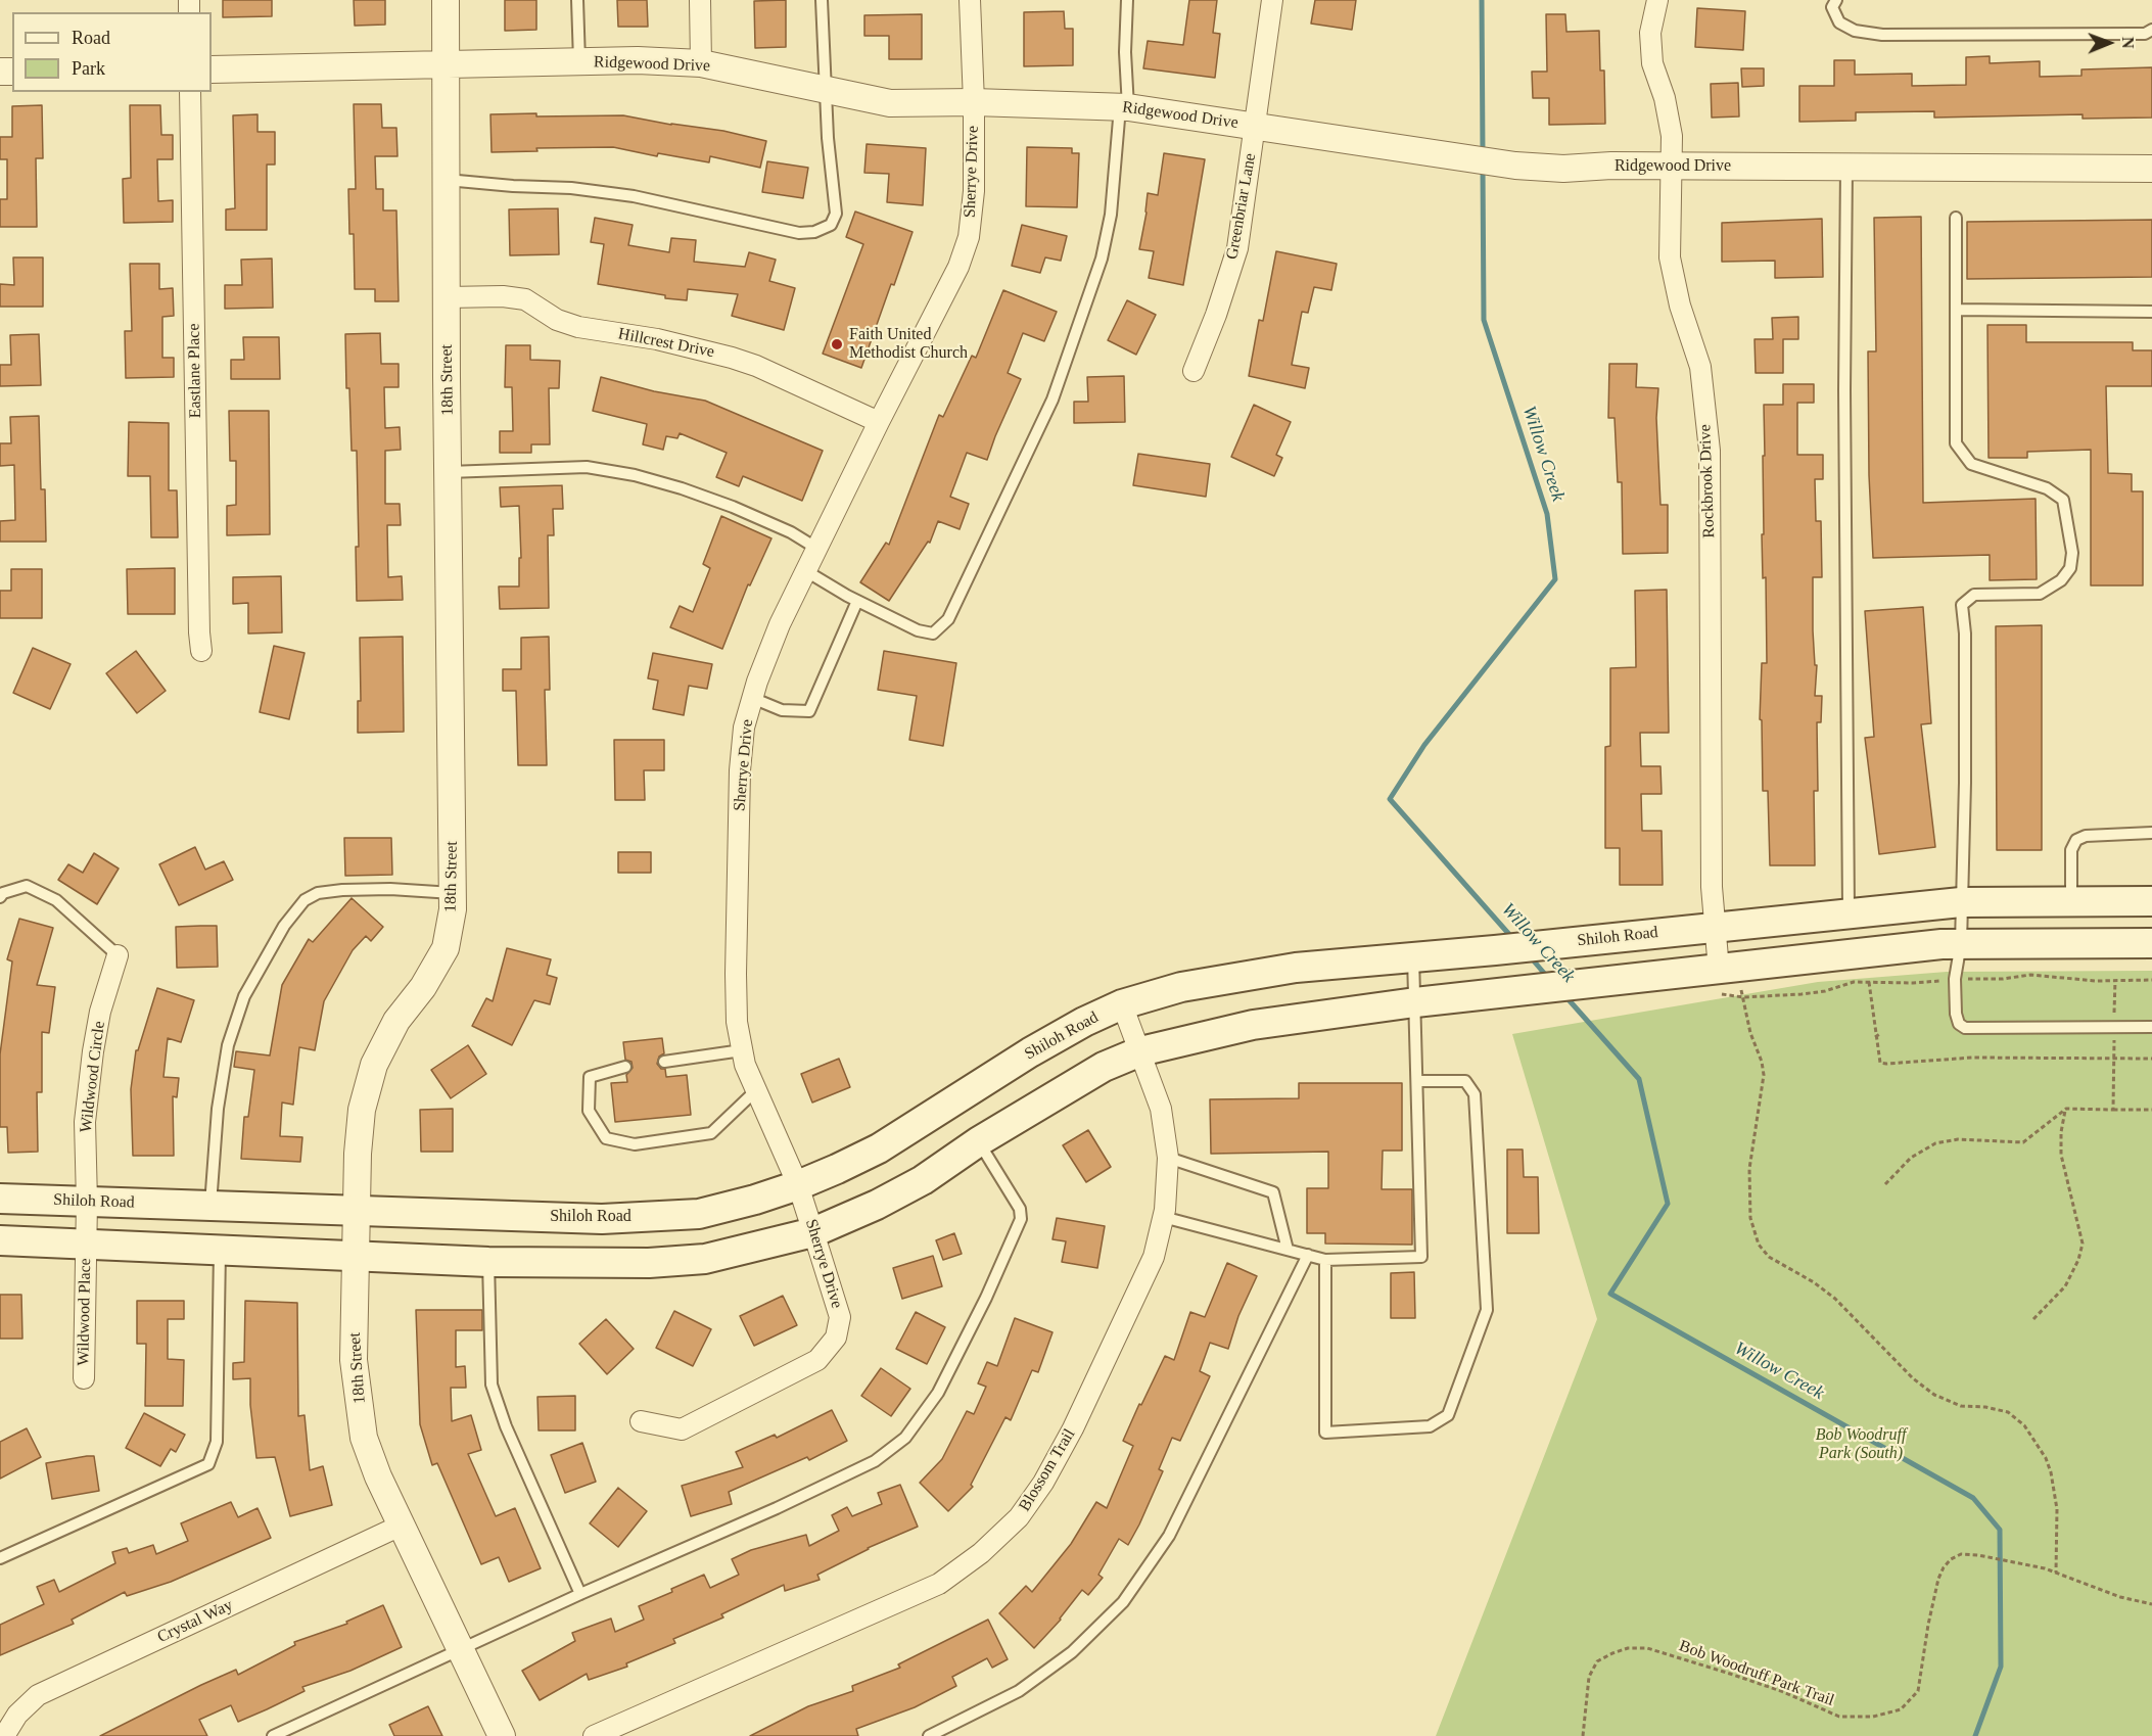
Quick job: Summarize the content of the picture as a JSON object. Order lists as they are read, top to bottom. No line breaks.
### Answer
{"streets":{"main road":["Shiloh Road"],"street":["Ridgewood Drive","Sherrye Drive","Greenbriar Lane","Hillcrest Drive","Eastlane Place","18th Street","Rockbrook Drive","Wildwood Circle","Wildwood Place","Blossom Trail","Crystal Way"],"path":["Bob Woodruff Park Trail"]},"crossings":[["Ridgewood Drive","Sherrye Drive"],["Ridgewood Drive","Greenbriar Lane"],["Ridgewood Drive","18th Street"],["Ridgewood Drive","Rockbrook Drive"],["Sherrye Drive","Hillcrest Drive"],["Sherrye Drive","Shiloh Road"],["Hillcrest Drive","18th Street"],["18th Street","Shiloh Road"],["18th Street","Crystal Way"],["Rockbrook Drive","Shiloh Road"],["Shiloh Road","Wildwood Circle"],["Shiloh Road","Blossom Trail"],["Wildwood Circle","Wildwood Place"]],"water":["Willow Creek"],"parks":["Bob Woodruff Park (South)"],"places":["Faith United Methodist Church"],"legend":["Road","Park"],"north":"right"}
